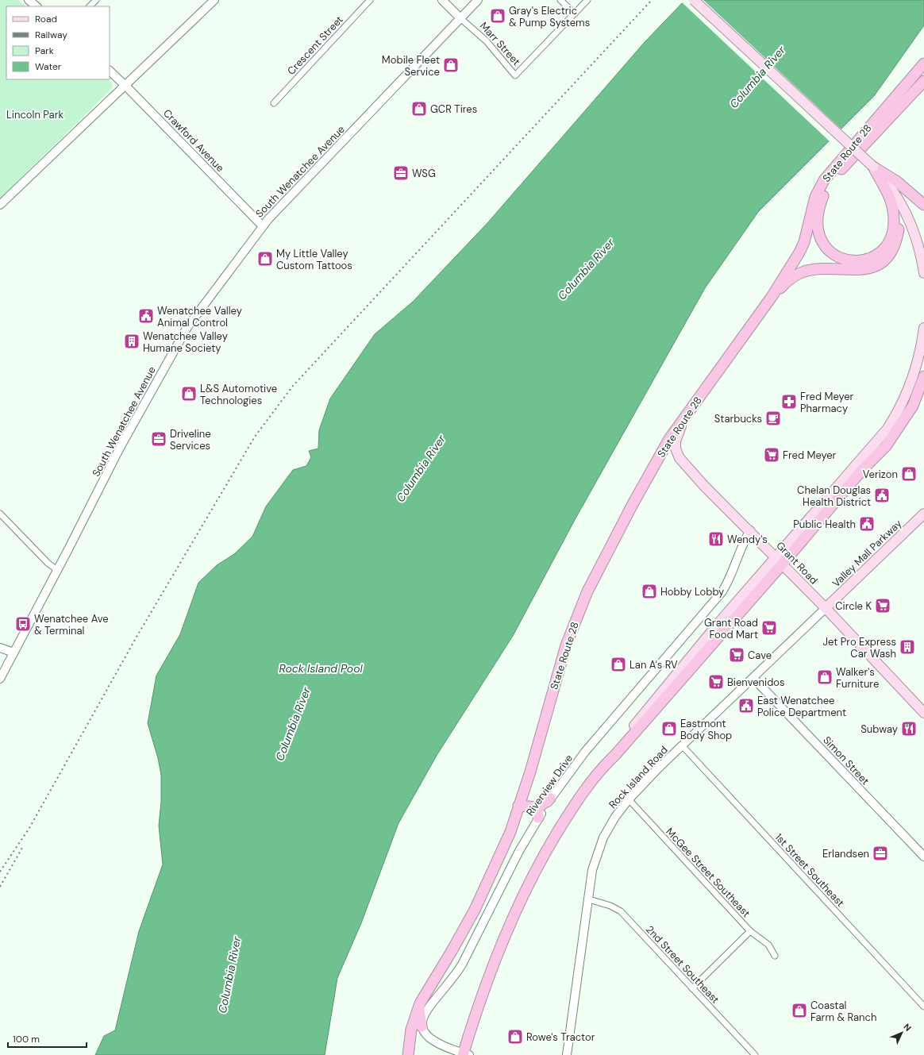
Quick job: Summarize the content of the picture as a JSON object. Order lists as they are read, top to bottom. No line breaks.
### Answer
{"streets":{"highway":["State Route 28"],"main road":["Marr Street","Crawford Avenue","South Wenatchee Avenue","Valley Mall Parkway","Grant Road","Simon Street","Rock Island Road","Riverview Drive"],"street":["Crescent Street","1st Street Southeast","McGee Street Southeast","2nd Street Southeast"]},"crossings":[["Marr Street","South Wenatchee Avenue"],["Crawford Avenue","South Wenatchee Avenue"],["State Route 28","Grant Road"],["Valley Mall Parkway","Grant Road"],["Valley Mall Parkway","Rock Island Road"],["Grant Road","Rock Island Road"],["Grant Road","Riverview Drive"],["Simon Street","Rock Island Road"],["Rock Island Road","1st Street Southeast"],["Rock Island Road","McGee Street Southeast"],["Rock Island Road","2nd Street Southeast"]],"water":["Columbia River","Rock Island Pool"],"parks":["Lincoln Park"],"places":{"shop":["Gray's Electric & Pump Systems","Mobile Fleet Service","GCR Tires","My Little Valley Custom Tattoos","L&S Automotive Technologies","Verizon","Hobby Lobby","Lan A's RV","Walker's Furniture","Eastmont Body Shop","Coastal Farm & Ranch","Rowe's Tractor"],"office":["WSG","Driveline Services","Erlandsen"],"public building":["Wenatchee Valley Animal Control","Chelan Douglas Health District","Public Health","East Wenatchee Police Department"],"building":["Wenatchee Valley Humane Society","Jet Pro Express Car Wash"],"pharmacy":["Fred Meyer Pharmacy"],"cafe":["Starbucks"],"supermarket":["Fred Meyer","Circle K","Grant Road Food Mart","Cave","Bienvenidos"],"restaurant":["Wendy's","Subway"],"bus stop":["Wenatchee Ave & Terminal"]},"legend":["Road","Railway","Park","Water"],"scale_bar":"100 m","north":"top right"}
